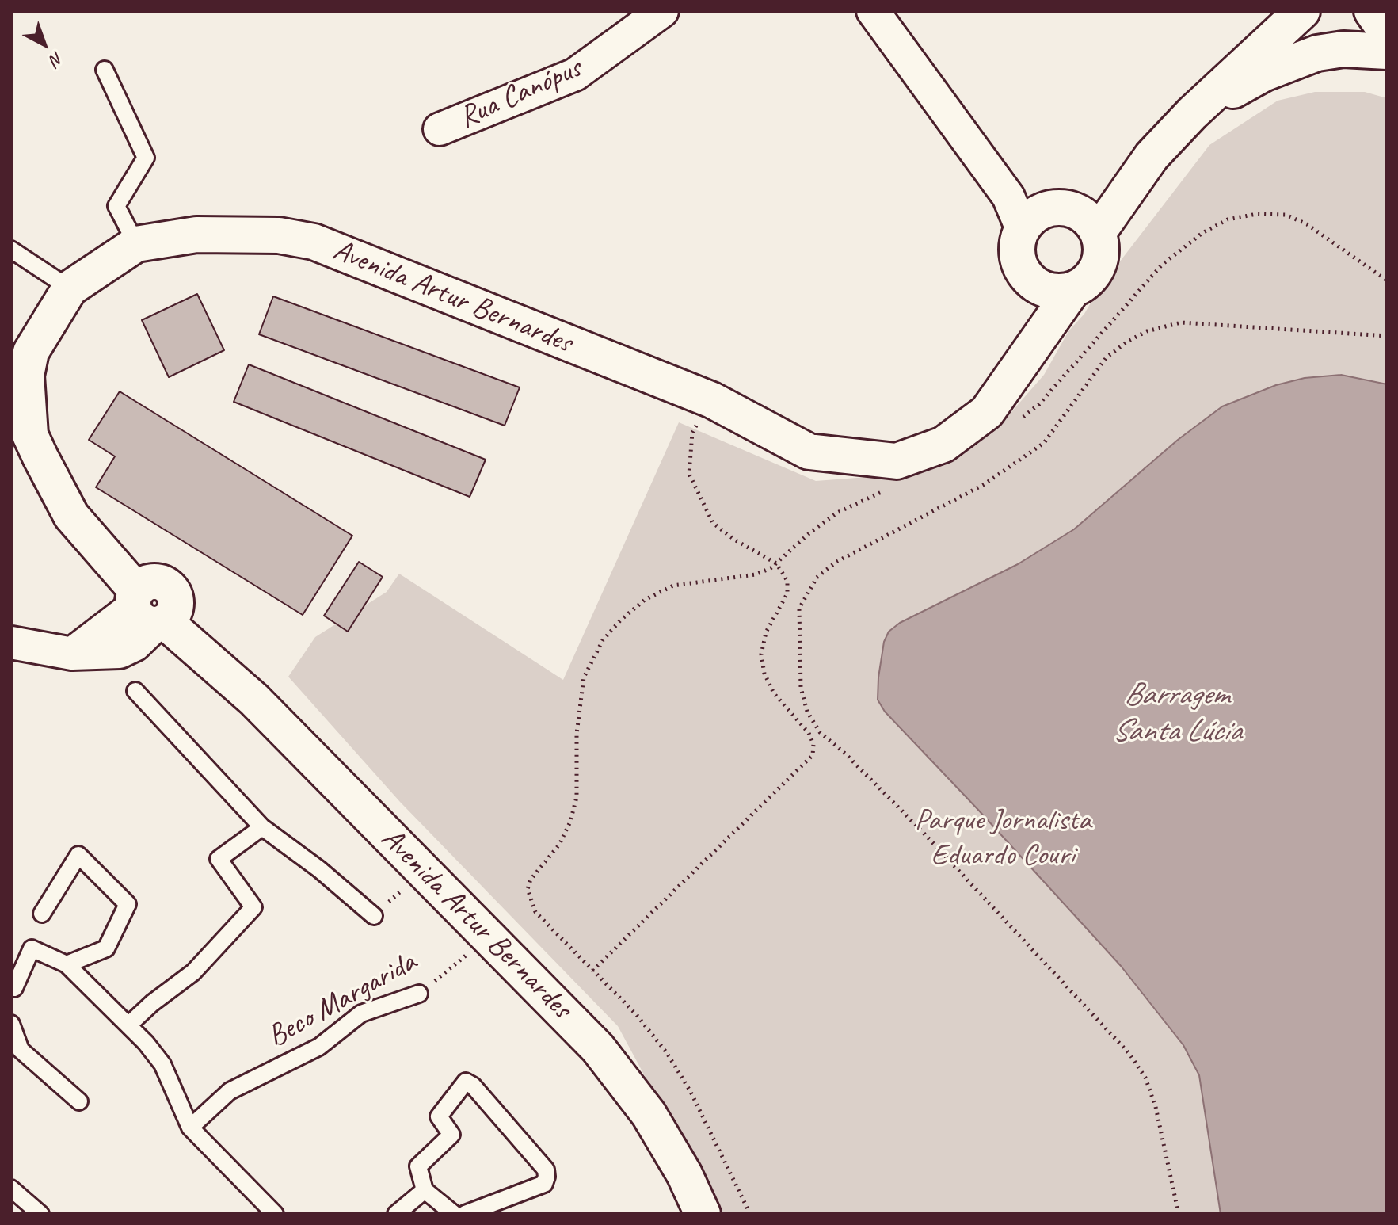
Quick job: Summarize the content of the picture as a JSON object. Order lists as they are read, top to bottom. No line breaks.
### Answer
{"streets":{"street":["Rua Canópus","Avenida Artur Bernardes"],"lane":["Beco Margarida"]},"crossings":[["Avenida Artur Bernardes","Beco Margarida"]],"water":["Barragem Santa Lúcia"],"parks":["Parque Jornalista Eduardo Couri"],"north":"bottom right"}
